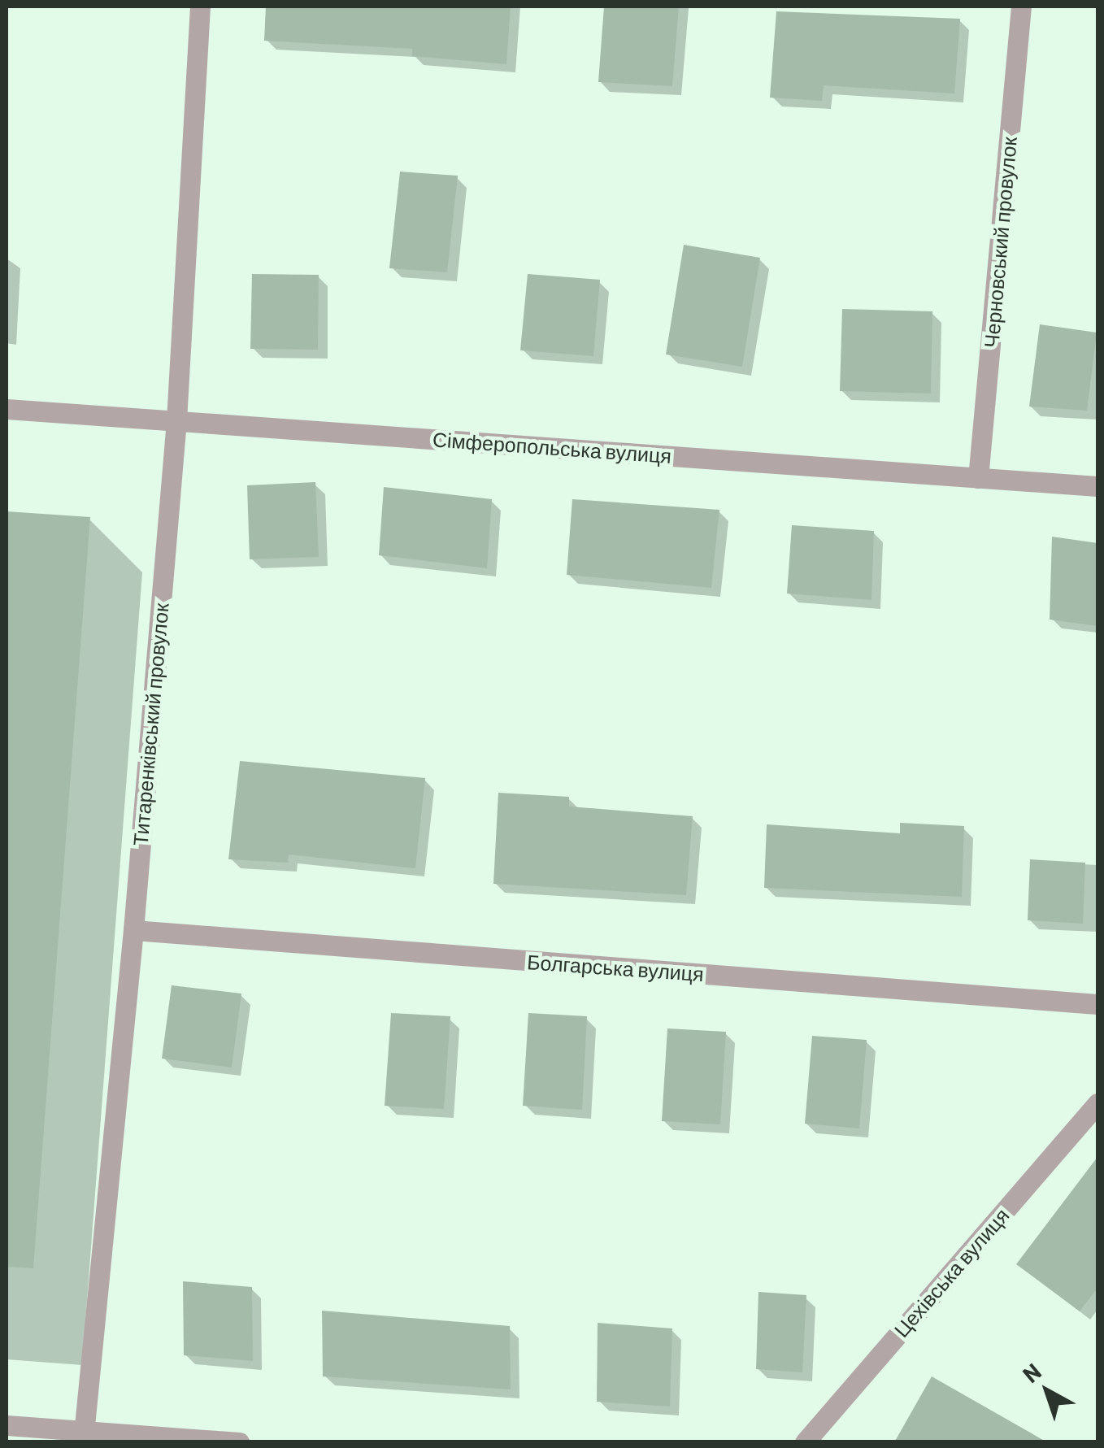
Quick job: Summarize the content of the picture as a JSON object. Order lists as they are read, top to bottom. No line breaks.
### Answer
{"streets":{"street":["Черновський провулок","Сімферопольська вулиця","Титаренківський провулок","Болгарська вулиця","Цехівська вулиця"]},"crossings":[["Черновський провулок","Сімферопольська вулиця"],["Сімферопольська вулиця","Титаренківський провулок"],["Титаренківський провулок","Болгарська вулиця"]],"north":"top left"}
